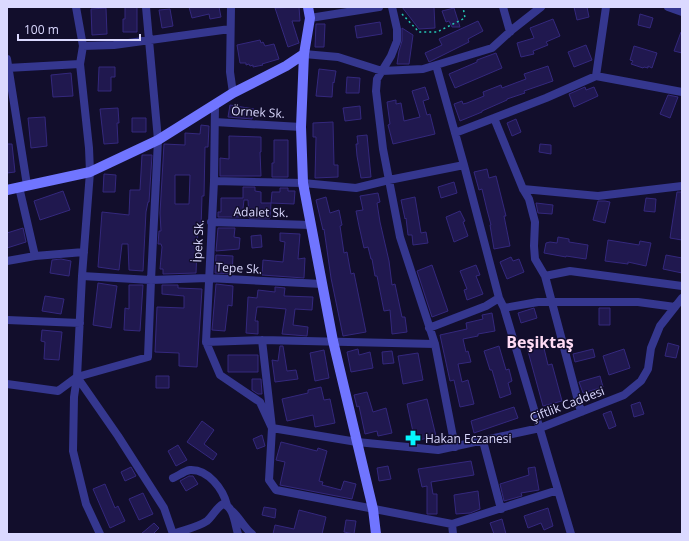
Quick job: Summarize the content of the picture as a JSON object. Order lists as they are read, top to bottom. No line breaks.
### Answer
{"streets":{"street":["Örnek Sk.","Adalet Sk.","İpek Sk.","Tepe Sk.","Çiftlik Caddesi"]},"crossings":[["Örnek Sk.","İpek Sk."],["Adalet Sk.","İpek Sk."],["İpek Sk.","Tepe Sk."],["İpek Sk.","Çiftlik Caddesi"]],"districts":["Beşiktaş"],"places":{"pharmacy":["Hakan Eczanesi"]},"scale_bar":"100 m"}
